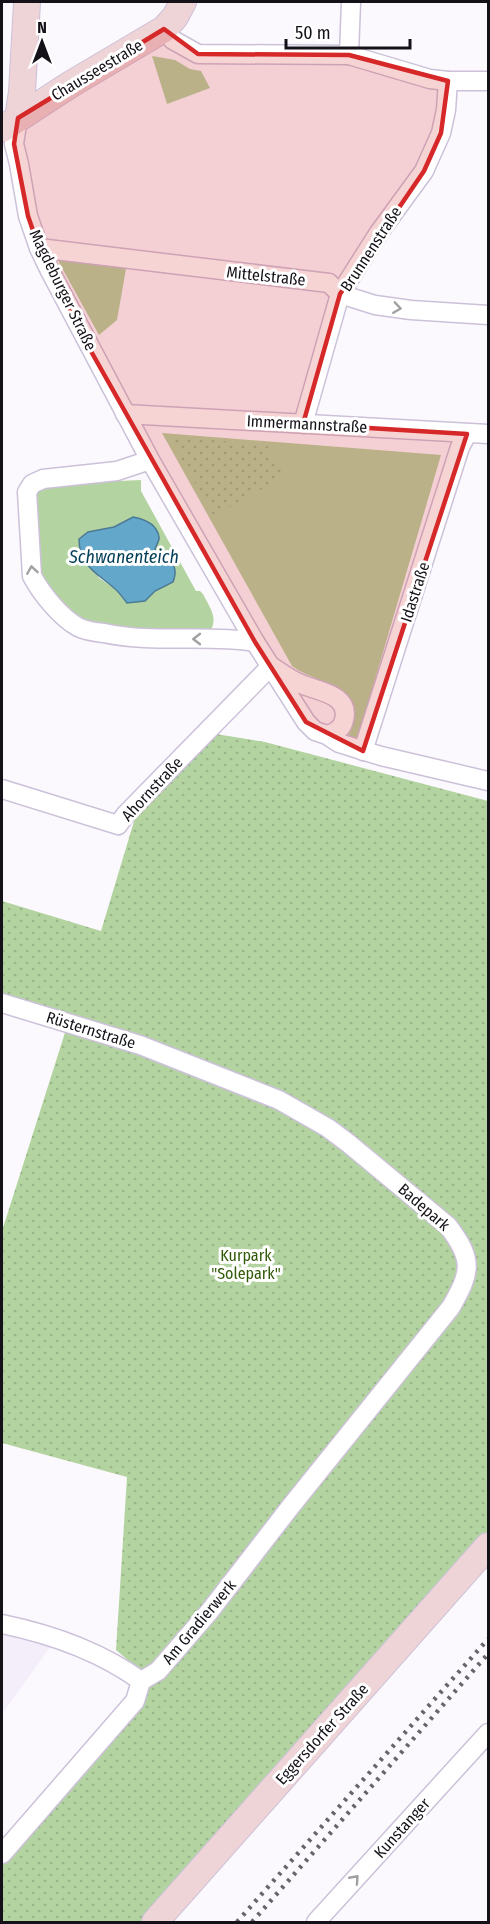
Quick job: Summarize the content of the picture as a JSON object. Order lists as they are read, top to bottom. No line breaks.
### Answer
{"streets":{"street":["Chausseestraße","Brunnenstraße","Mittelstraße","Magdeburger Straße","Immermannstraße","Idastraße","Ahornstraße","Rüsternstraße","Badepark","Am Gradierwerk","Eggersdorfer Straße","Kunstanger"]},"crossings":[["Chausseestraße","Magdeburger Straße"],["Brunnenstraße","Mittelstraße"],["Brunnenstraße","Immermannstraße"],["Mittelstraße","Magdeburger Straße"],["Magdeburger Straße","Immermannstraße"],["Magdeburger Straße","Ahornstraße"],["Immermannstraße","Idastraße"],["Rüsternstraße","Badepark"],["Badepark","Am Gradierwerk"]],"one_way":["Kunstanger"],"water":["Schwanenteich"],"parks":["Kurpark \"Solepark\""],"scale_bar":"50 m","north":"top"}
